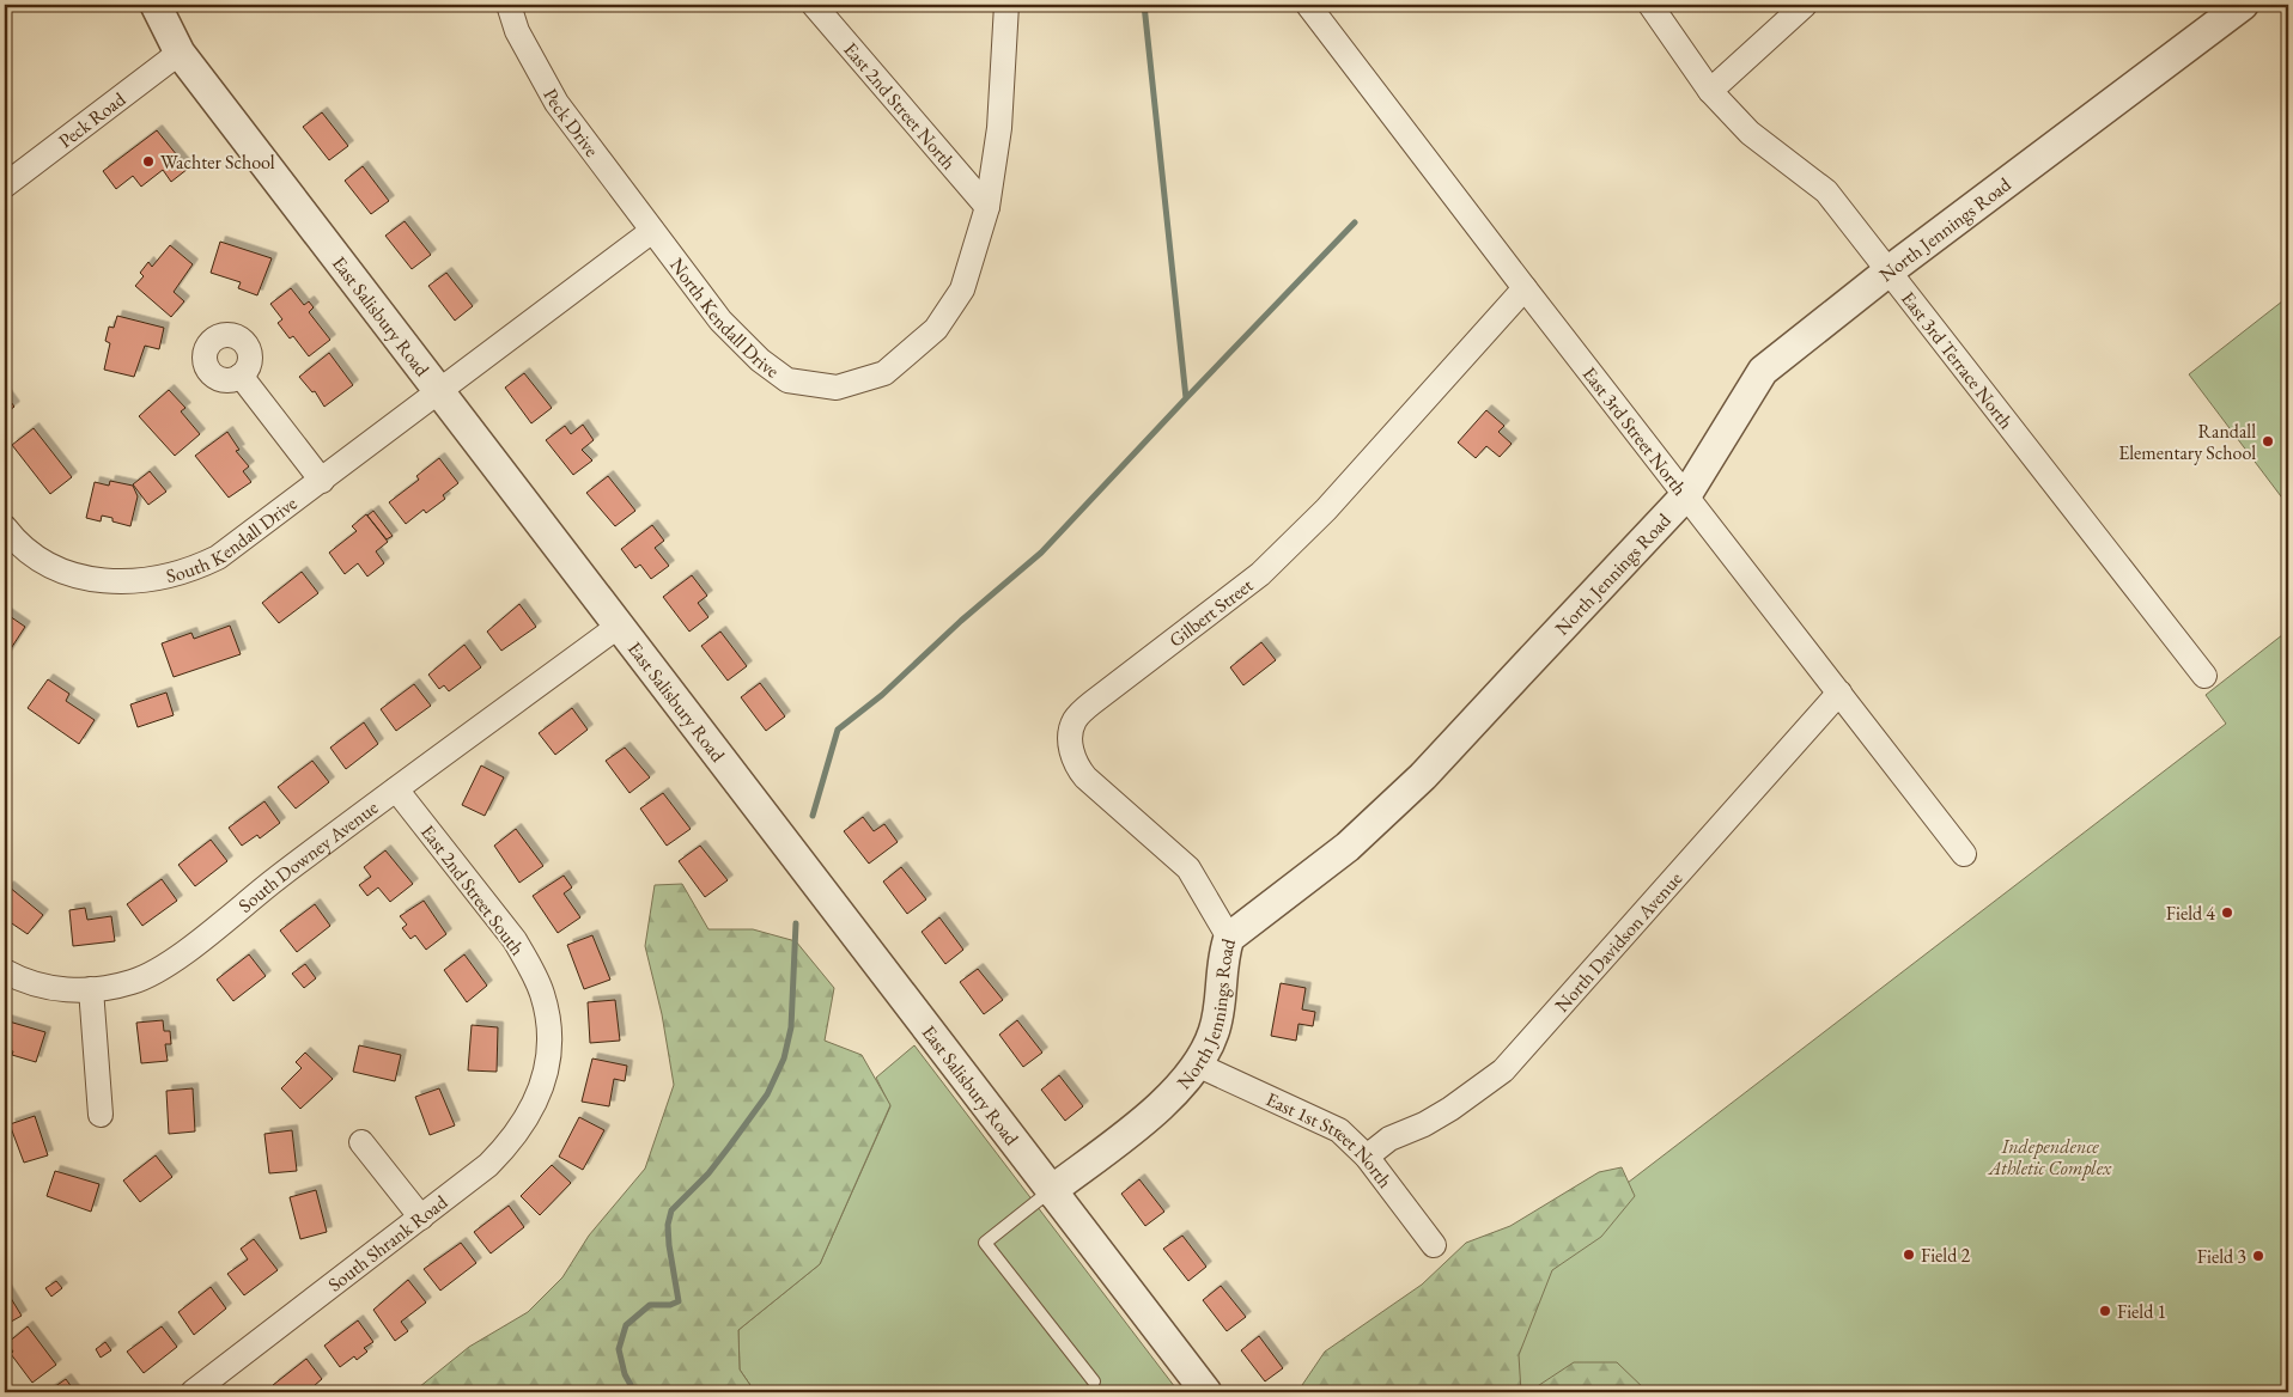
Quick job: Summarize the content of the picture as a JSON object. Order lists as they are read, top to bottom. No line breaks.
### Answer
{"streets":{"street":["East 2nd Street North","Peck Road","Peck Drive","North Jennings Road","North Kendall Drive","East Salisbury Road","East 3rd Terrace North","East 3rd Street North","South Kendall Drive","Gilbert Street","South Downey Avenue","East 2nd Street South","North Davidson Avenue","East 1st Street North","South Shrank Road"]},"crossings":[["East 2nd Street North","North Kendall Drive"],["Peck Road","East Salisbury Road"],["Peck Drive","North Kendall Drive"],["North Jennings Road","East Salisbury Road"],["North Jennings Road","East 3rd Terrace North"],["North Jennings Road","East 3rd Street North"],["North Jennings Road","Gilbert Street"],["North Jennings Road","East 1st Street North"],["East Salisbury Road","South Kendall Drive"],["East Salisbury Road","South Downey Avenue"],["East 3rd Street North","Gilbert Street"],["East 3rd Street North","North Davidson Avenue"],["South Downey Avenue","East 2nd Street South"],["East 2nd Street South","South Shrank Road"],["North Davidson Avenue","East 1st Street North"]],"parks":["Independence Athletic Complex"],"places":["Wachter School","Randall Elementary School","Field 4","Field 2","Field 3","Field 1"]}
